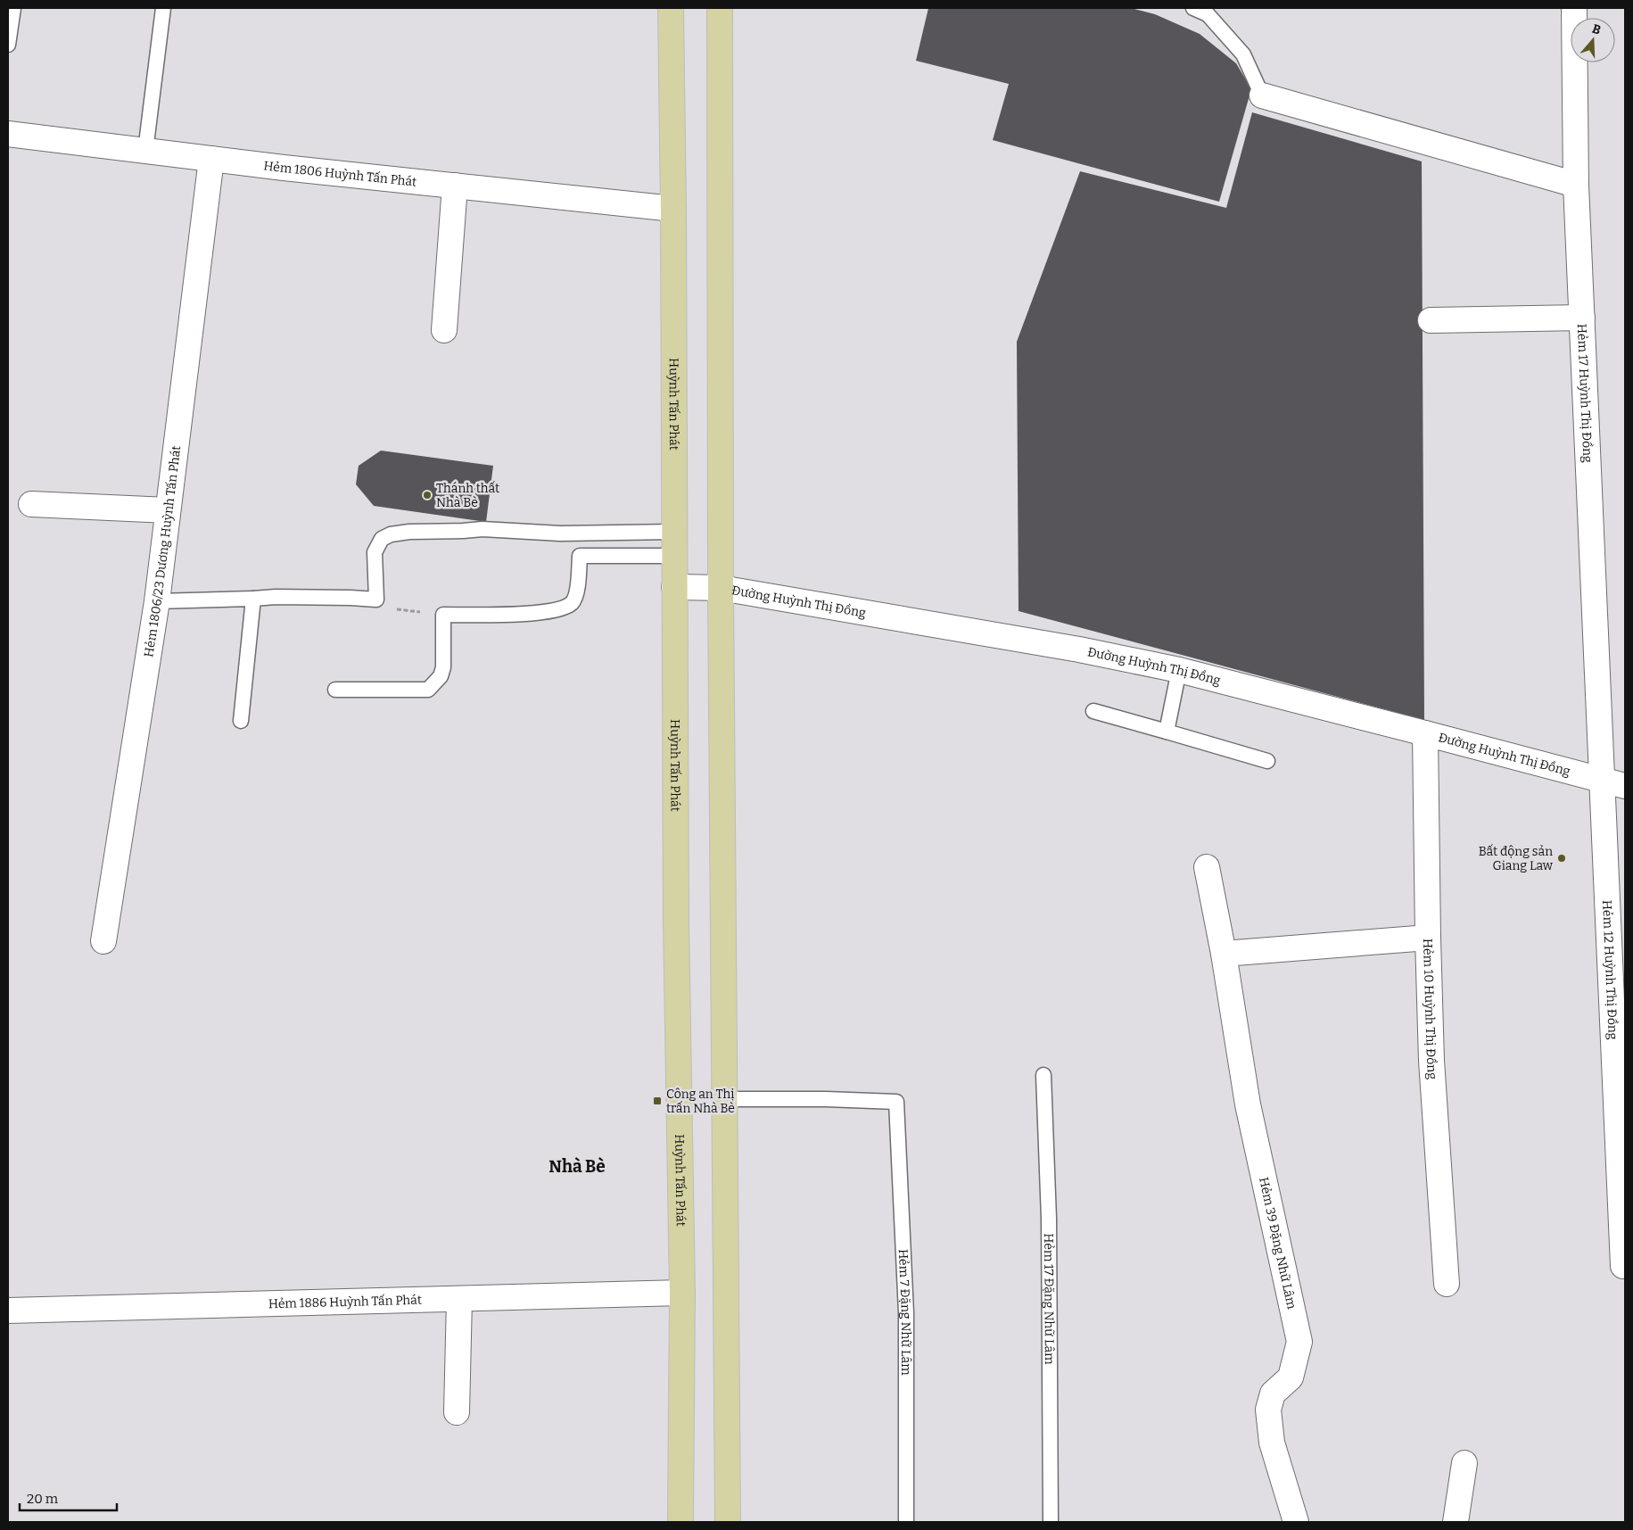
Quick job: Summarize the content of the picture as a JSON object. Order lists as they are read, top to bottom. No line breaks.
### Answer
{"streets":{"main road":["Huỳnh Tấn Phát"],"street":["Hẻm 1806 Huỳnh Tấn Phát","Hẻm 17 Huỳnh Thị Đồng","Hẻm 1806/23 Dương Huỳnh Tấn Phát","Đường Huỳnh Thị Đồng","Hẻm 12 Huỳnh Thị Đồng","Hẻm 10 Huỳnh Thị Đồng","Hẻm 39 Đặng Nhữ Lâm","Hẻm 1886 Huỳnh Tấn Phát"],"lane":["Hẻm 17 Đặng Nhữ Lâm","Hẻm 7 Đặng Nhữ Lâm"]},"crossings":[["Hẻm 1806 Huỳnh Tấn Phát","Huỳnh Tấn Phát"],["Hẻm 1806 Huỳnh Tấn Phát","Hẻm 1806/23 Dương Huỳnh Tấn Phát"],["Hẻm 17 Huỳnh Thị Đồng","Đường Huỳnh Thị Đồng"],["Hẻm 17 Huỳnh Thị Đồng","Hẻm 12 Huỳnh Thị Đồng"],["Huỳnh Tấn Phát","Đường Huỳnh Thị Đồng"],["Huỳnh Tấn Phát","Hẻm 1886 Huỳnh Tấn Phát"],["Đường Huỳnh Thị Đồng","Hẻm 12 Huỳnh Thị Đồng"],["Đường Huỳnh Thị Đồng","Hẻm 10 Huỳnh Thị Đồng"]],"districts":["Nhà Bè"],"places":{"other":["Thánh thất Nhà Bè","Bất động sản Giang Law"],"transit":["Công an Thị trấn Nhà Bè"]},"scale_bar":"20 m","north":"top"}
